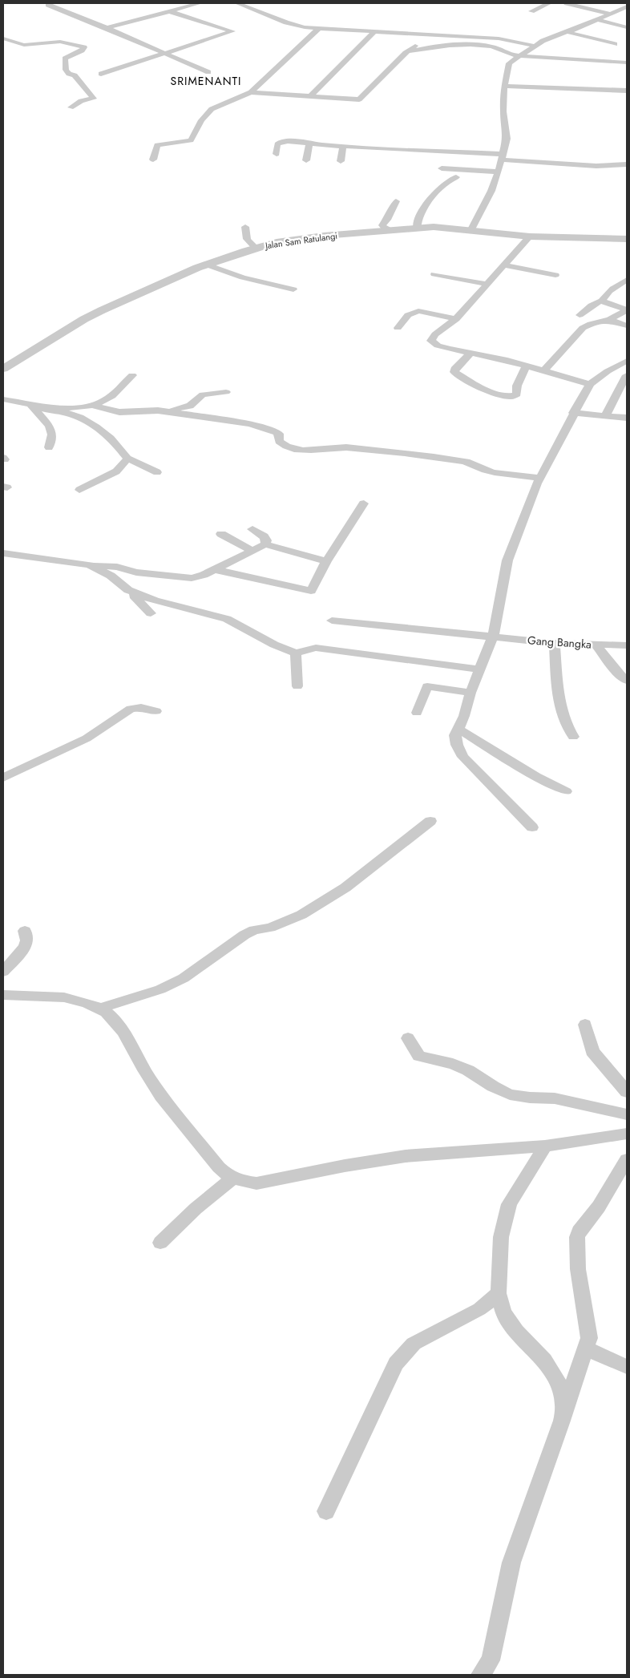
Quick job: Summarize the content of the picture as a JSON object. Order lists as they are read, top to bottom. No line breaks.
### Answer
{"streets":{"street":["Jalan Sam Ratulangi","Gang Bangka"]},"districts":["SRIMENANTI"]}
